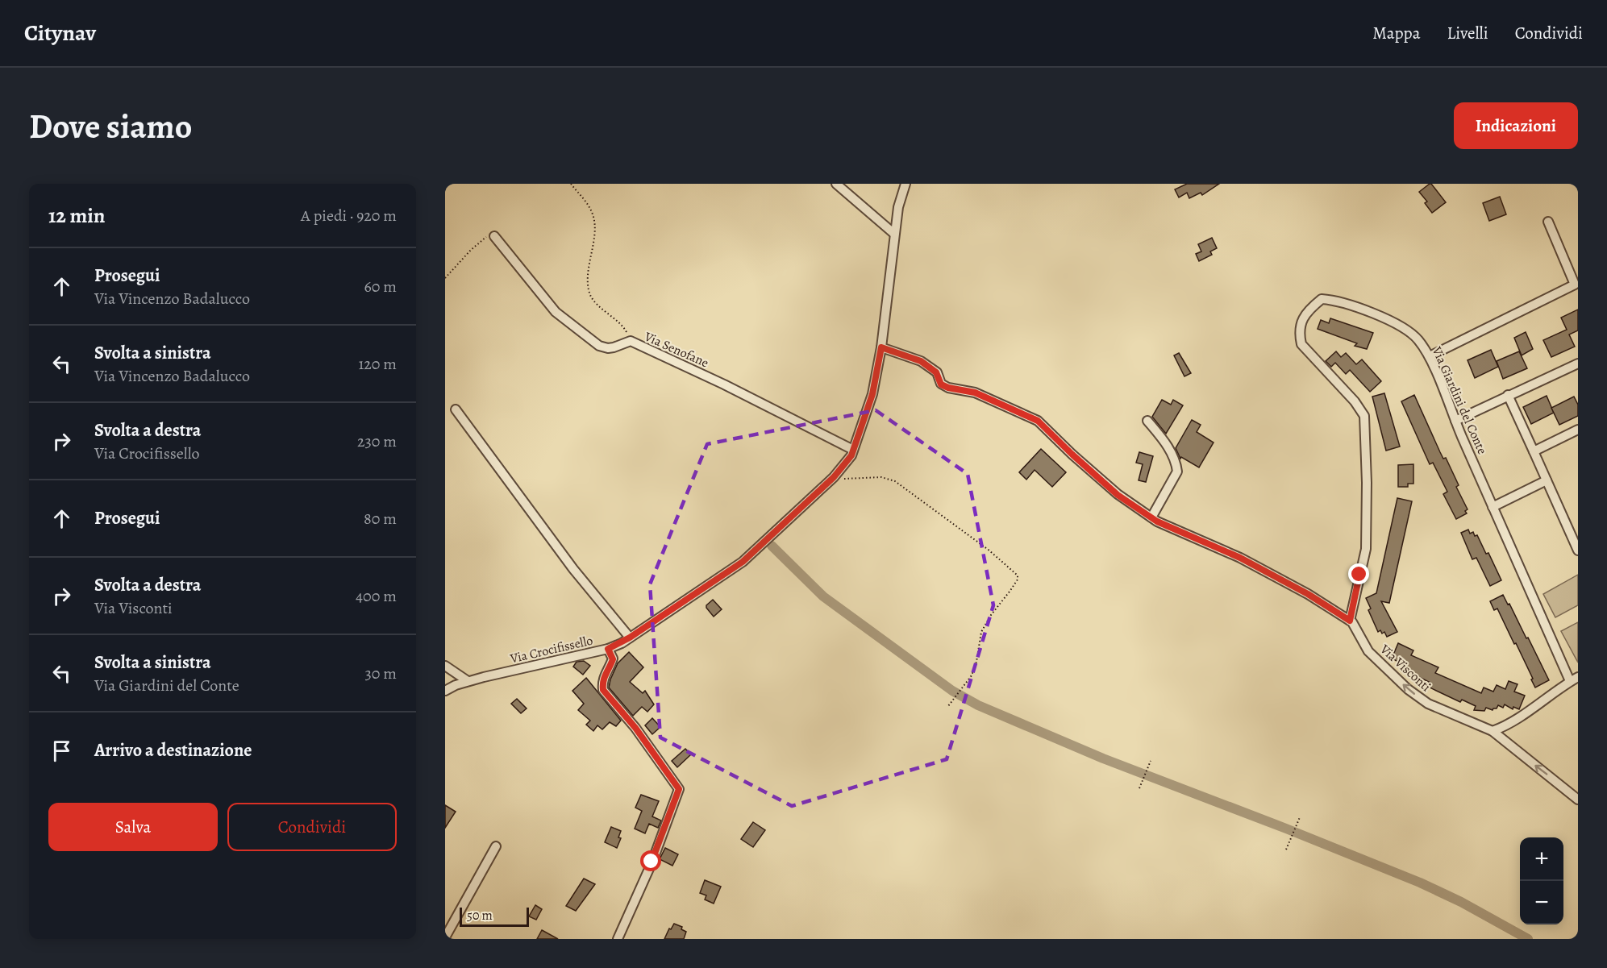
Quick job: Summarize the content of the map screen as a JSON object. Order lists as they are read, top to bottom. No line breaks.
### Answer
{"streets":{"street":["Via Senofane","Via Giardini del Conte","Via Crocifissello","Via Visconti"]},"crossings":[["Via Senofane","Via Crocifissello"],["Via Giardini del Conte","Via Visconti"],["Via Crocifissello","Via Visconti"]],"scale_bar":"50 m","page":{"header":"Citynav","nav":["Mappa","Livelli","Condividi"],"buttons":["Indicazioni",["Salva","Condividi"]],"title":"Dove siamo","heading":["12 min","A piedi · 920 m"],"list":[["Prosegui","Via Vincenzo Badalucco","60 m"],["Svolta a sinistra","Via Vincenzo Badalucco","120 m"],["Svolta a destra","Via Crocifissello","230 m"],["Prosegui","80 m"],["Svolta a destra","Via Visconti","400 m"],["Svolta a sinistra","Via Giardini del Conte","30 m"],"Arrivo a destinazione"],"map_buttons":["+","−"],"scale":"50 m"}}
